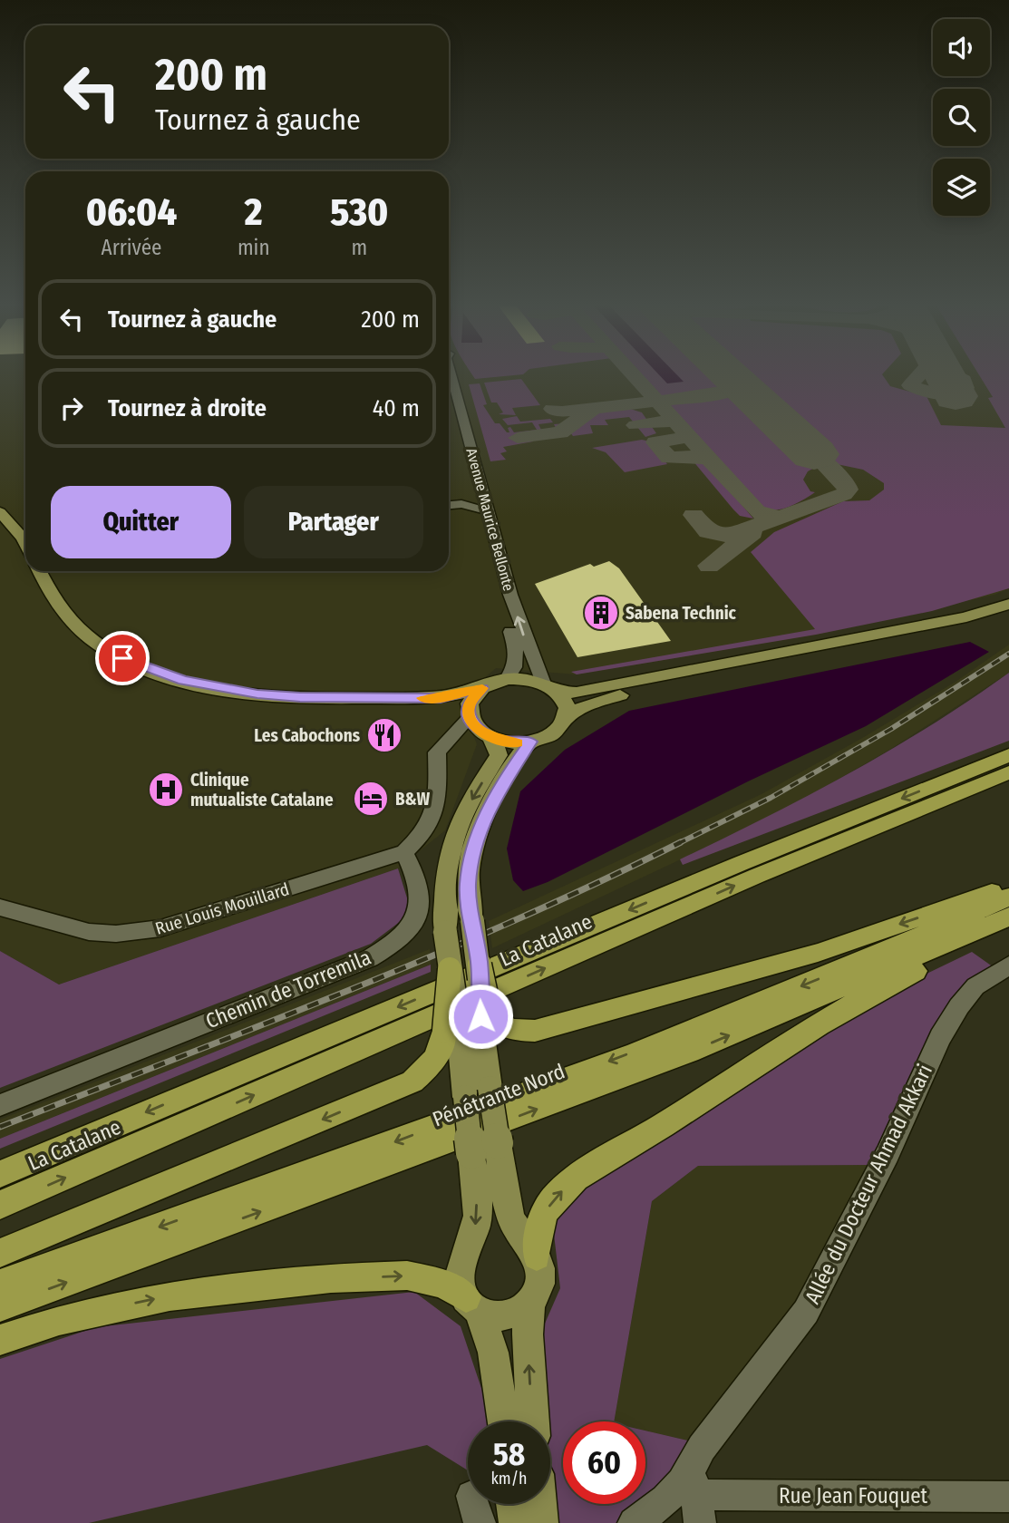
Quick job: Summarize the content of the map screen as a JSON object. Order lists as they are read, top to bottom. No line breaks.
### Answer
{"streets":{"highway":["La Catalane","Pénétrante Nord"],"street":["Avenue Maurice Bellonte","Rue Louis Mouillard","Chemin de Torremila","Allée du Docteur Ahmad Akkari","Rue Jean Fouquet"]},"crossings":[["Rue Louis Mouillard","Chemin de Torremila"],["Allée du Docteur Ahmad Akkari","Rue Jean Fouquet"]],"places":{"building":["Sabena Technic"],"restaurant":["Les Cabochons"],"hospital":["Clinique mutualiste Catalane"],"hotel":["B&W"]},"page":{"turn":["200 m","Tournez à gauche"],"eta":["06:04","Arrivée","2","min","530","m"],"list":[{"name":"Tournez à gauche","value":"200 m"},{"name":"Tournez à droite","value":"40 m"}],"buttons":["Quitter","Partager"],"speed":"58 km/h","limit":"60"}}
